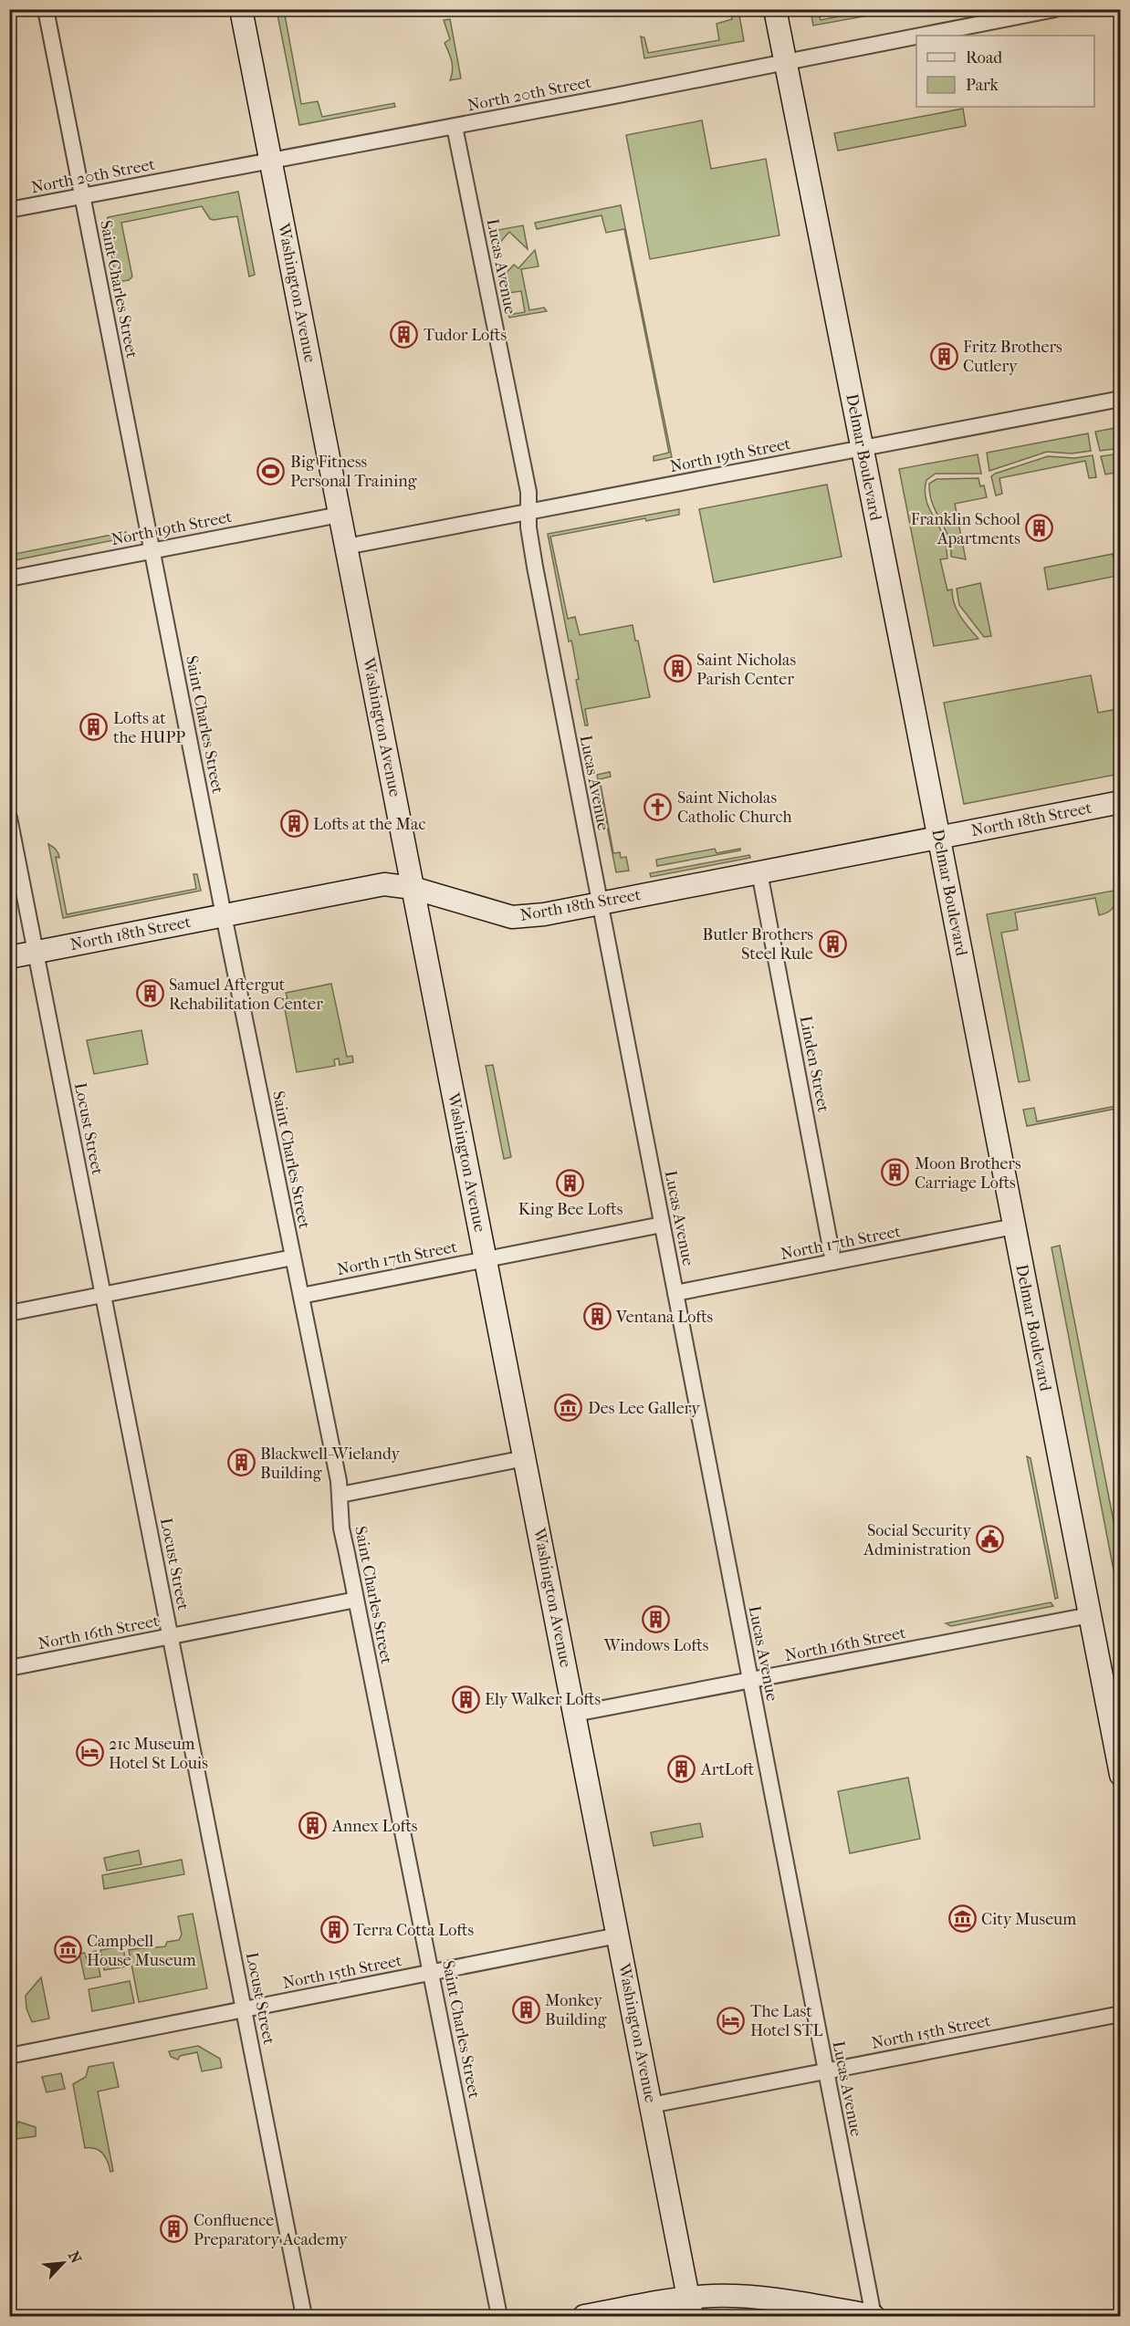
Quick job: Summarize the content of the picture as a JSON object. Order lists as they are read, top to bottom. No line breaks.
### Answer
{"streets":{"street":["North 20th Street","Lucas Avenue","Saint Charles Street","Washington Avenue","North 19th Street","Delmar Boulevard","North 18th Street","Linden Street","Locust Street","North 17th Street","North 16th Street","North 15th Street"]},"crossings":[["North 20th Street","Lucas Avenue"],["North 20th Street","Saint Charles Street"],["North 20th Street","Washington Avenue"],["North 20th Street","Delmar Boulevard"],["Lucas Avenue","North 19th Street"],["Lucas Avenue","North 18th Street"],["Lucas Avenue","North 17th Street"],["Lucas Avenue","North 16th Street"],["Lucas Avenue","North 15th Street"],["Saint Charles Street","North 19th Street"],["Saint Charles Street","North 18th Street"],["Saint Charles Street","North 17th Street"],["Saint Charles Street","North 16th Street"],["Saint Charles Street","North 15th Street"],["Washington Avenue","North 19th Street"],["Washington Avenue","North 18th Street"],["Washington Avenue","North 17th Street"],["Washington Avenue","North 16th Street"],["Washington Avenue","North 15th Street"],["North 19th Street","Delmar Boulevard"],["Delmar Boulevard","North 18th Street"],["Delmar Boulevard","North 17th Street"],["Delmar Boulevard","North 16th Street"],["North 18th Street","Linden Street"],["North 18th Street","Locust Street"],["Linden Street","North 17th Street"],["Locust Street","North 16th Street"],["Locust Street","North 15th Street"]],"places":{"building":["Tudor Lofts","Fritz Brothers Cutlery","Franklin School Apartments","Saint Nicholas Parish Center","Lofts at the HUPP","Lofts at the Mac","Butler Brothers Steel Rule","Samuel Aftergut Rehabilitation Center","Moon Brothers Carriage Lofts","King Bee Lofts","Ventana Lofts","Blackwell-Wielandy Building","Windows Lofts","Ely Walker Lofts","ArtLoft","Annex Lofts","Terra Cotta Lofts","Monkey Building","Confluence Preparatory Academy"],"sports":["Big Fitness Personal Training"],"church":["Saint Nicholas Catholic Church"],"museum":["Des Lee Gallery","City Museum","Campbell House Museum"],"public building":["Social Security Administration"],"hotel":["21c Museum Hotel St Louis","The Last Hotel STL"]},"legend":["Road","Park"],"north":"top right"}
